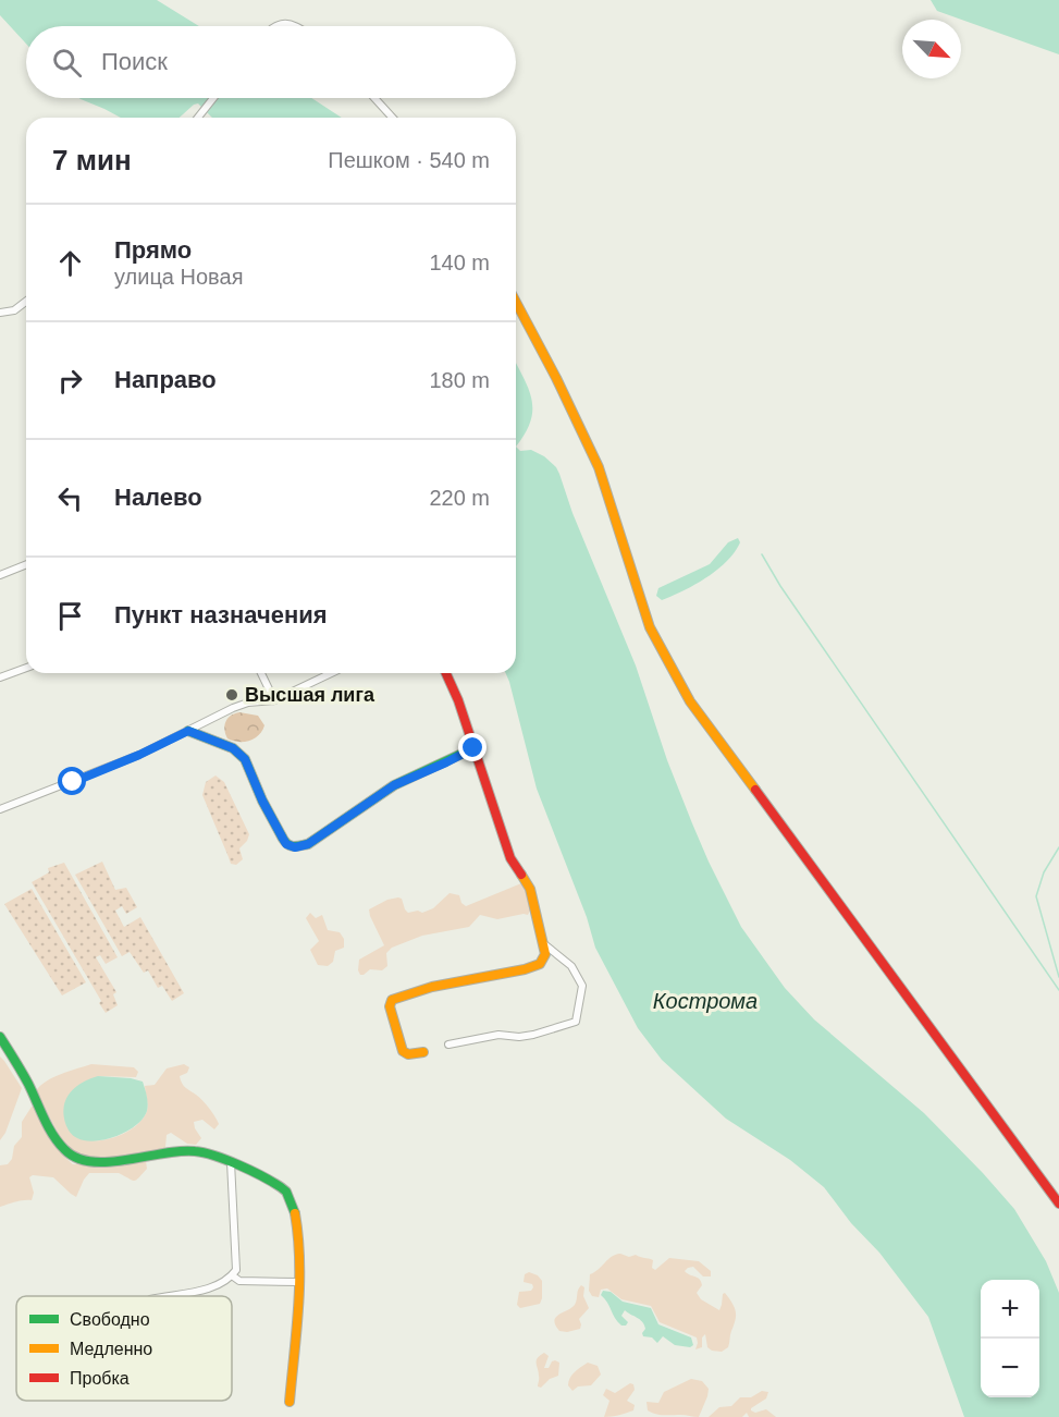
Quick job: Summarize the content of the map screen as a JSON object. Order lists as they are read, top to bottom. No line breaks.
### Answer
{"water":["Кострома"],"places":["Высшая лига"],"legend":["Свободно","Медленно","Пробка"],"north":"bottom right","page":{"search":"Поиск","heading":["7 мин","Пешком · 540 m"],"list":[["Прямо","улица Новая","140 m"],["Направо","180 m"],["Налево","220 m"],"Пункт назначения"],"map_buttons":["+","−"]}}
